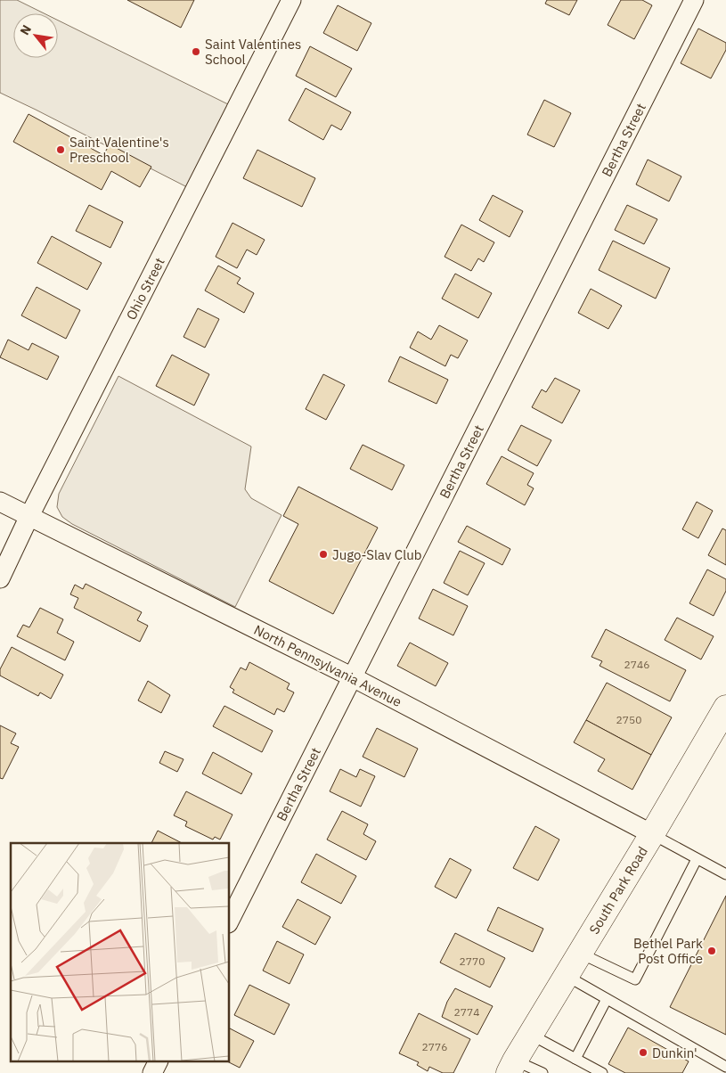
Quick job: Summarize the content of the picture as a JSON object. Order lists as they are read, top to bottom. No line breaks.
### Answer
{"streets":{"main road":["South Park Road"],"street":["Bertha Street","Ohio Street","North Pennsylvania Avenue"]},"crossings":[["Bertha Street","North Pennsylvania Avenue"],["Ohio Street","North Pennsylvania Avenue"],["North Pennsylvania Avenue","South Park Road"]],"places":["Saint Valentines School","Saint Valentine's Preschool","Jugo-Slav Club","Bethel Park Post Office","Dunkin'"],"house_numbers":["2746","2750","2770","2774","2776"],"north":"top left"}
